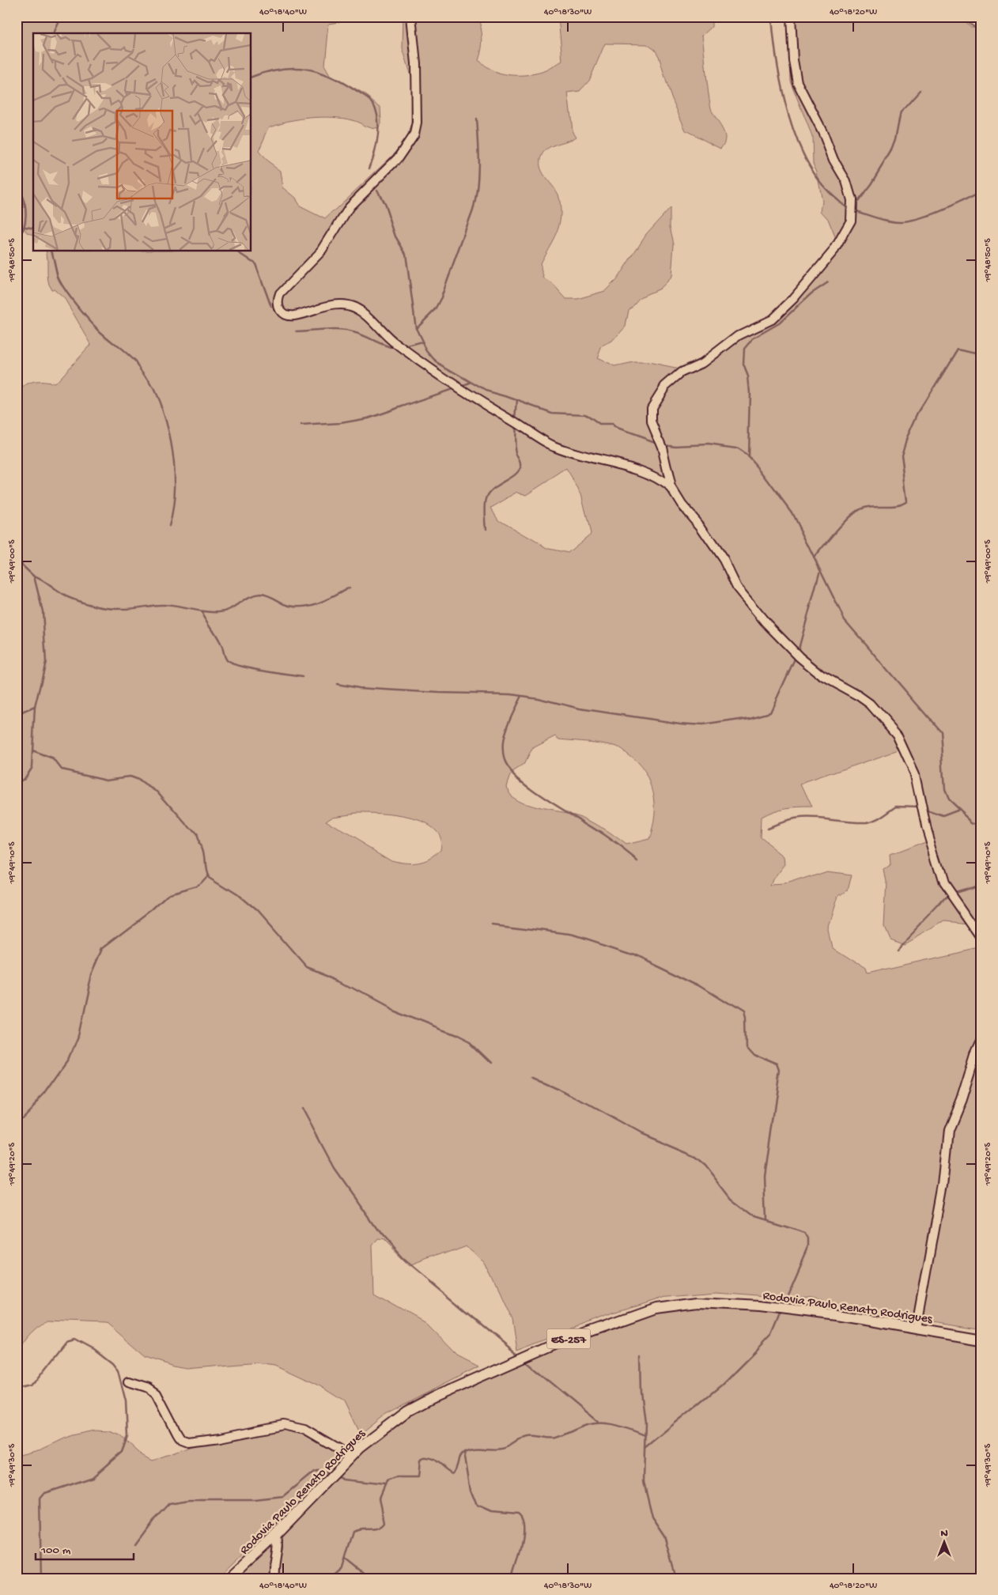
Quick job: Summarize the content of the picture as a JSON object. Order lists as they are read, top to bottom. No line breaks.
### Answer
{"streets":{"main road":["Rodovia Paulo Renato Rodrigues","ES-257"]},"scale_bar":"100 m","north":"top","coordinates":["40°18'40\"W","40°18'30\"W","40°18'20\"W","19°48'50\"S","19°49'00\"S","19°49'10\"S","19°49'20\"S","19°49'30\"S"]}
